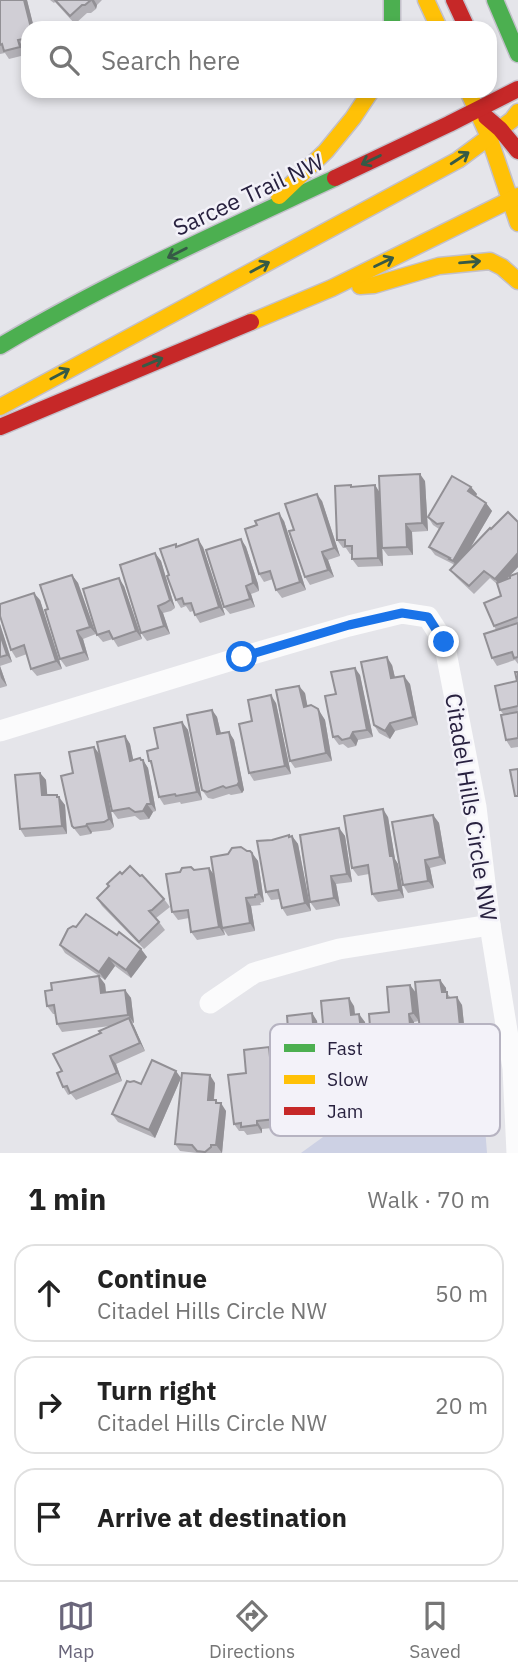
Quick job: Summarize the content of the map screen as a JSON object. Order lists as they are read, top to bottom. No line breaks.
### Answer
{"streets":{"main road":["Sarcee Trail NW"],"street":["Citadel Hills Circle NW"]},"legend":["Fast","Slow","Jam"],"page":{"search":"Search here","heading":["1 min","Walk · 70 m"],"list":[["Continue","Citadel Hills Circle NW","50 m"],["Turn right","Citadel Hills Circle NW","20 m"],"Arrive at destination"],"nav":["Map","Directions","Saved"]}}
